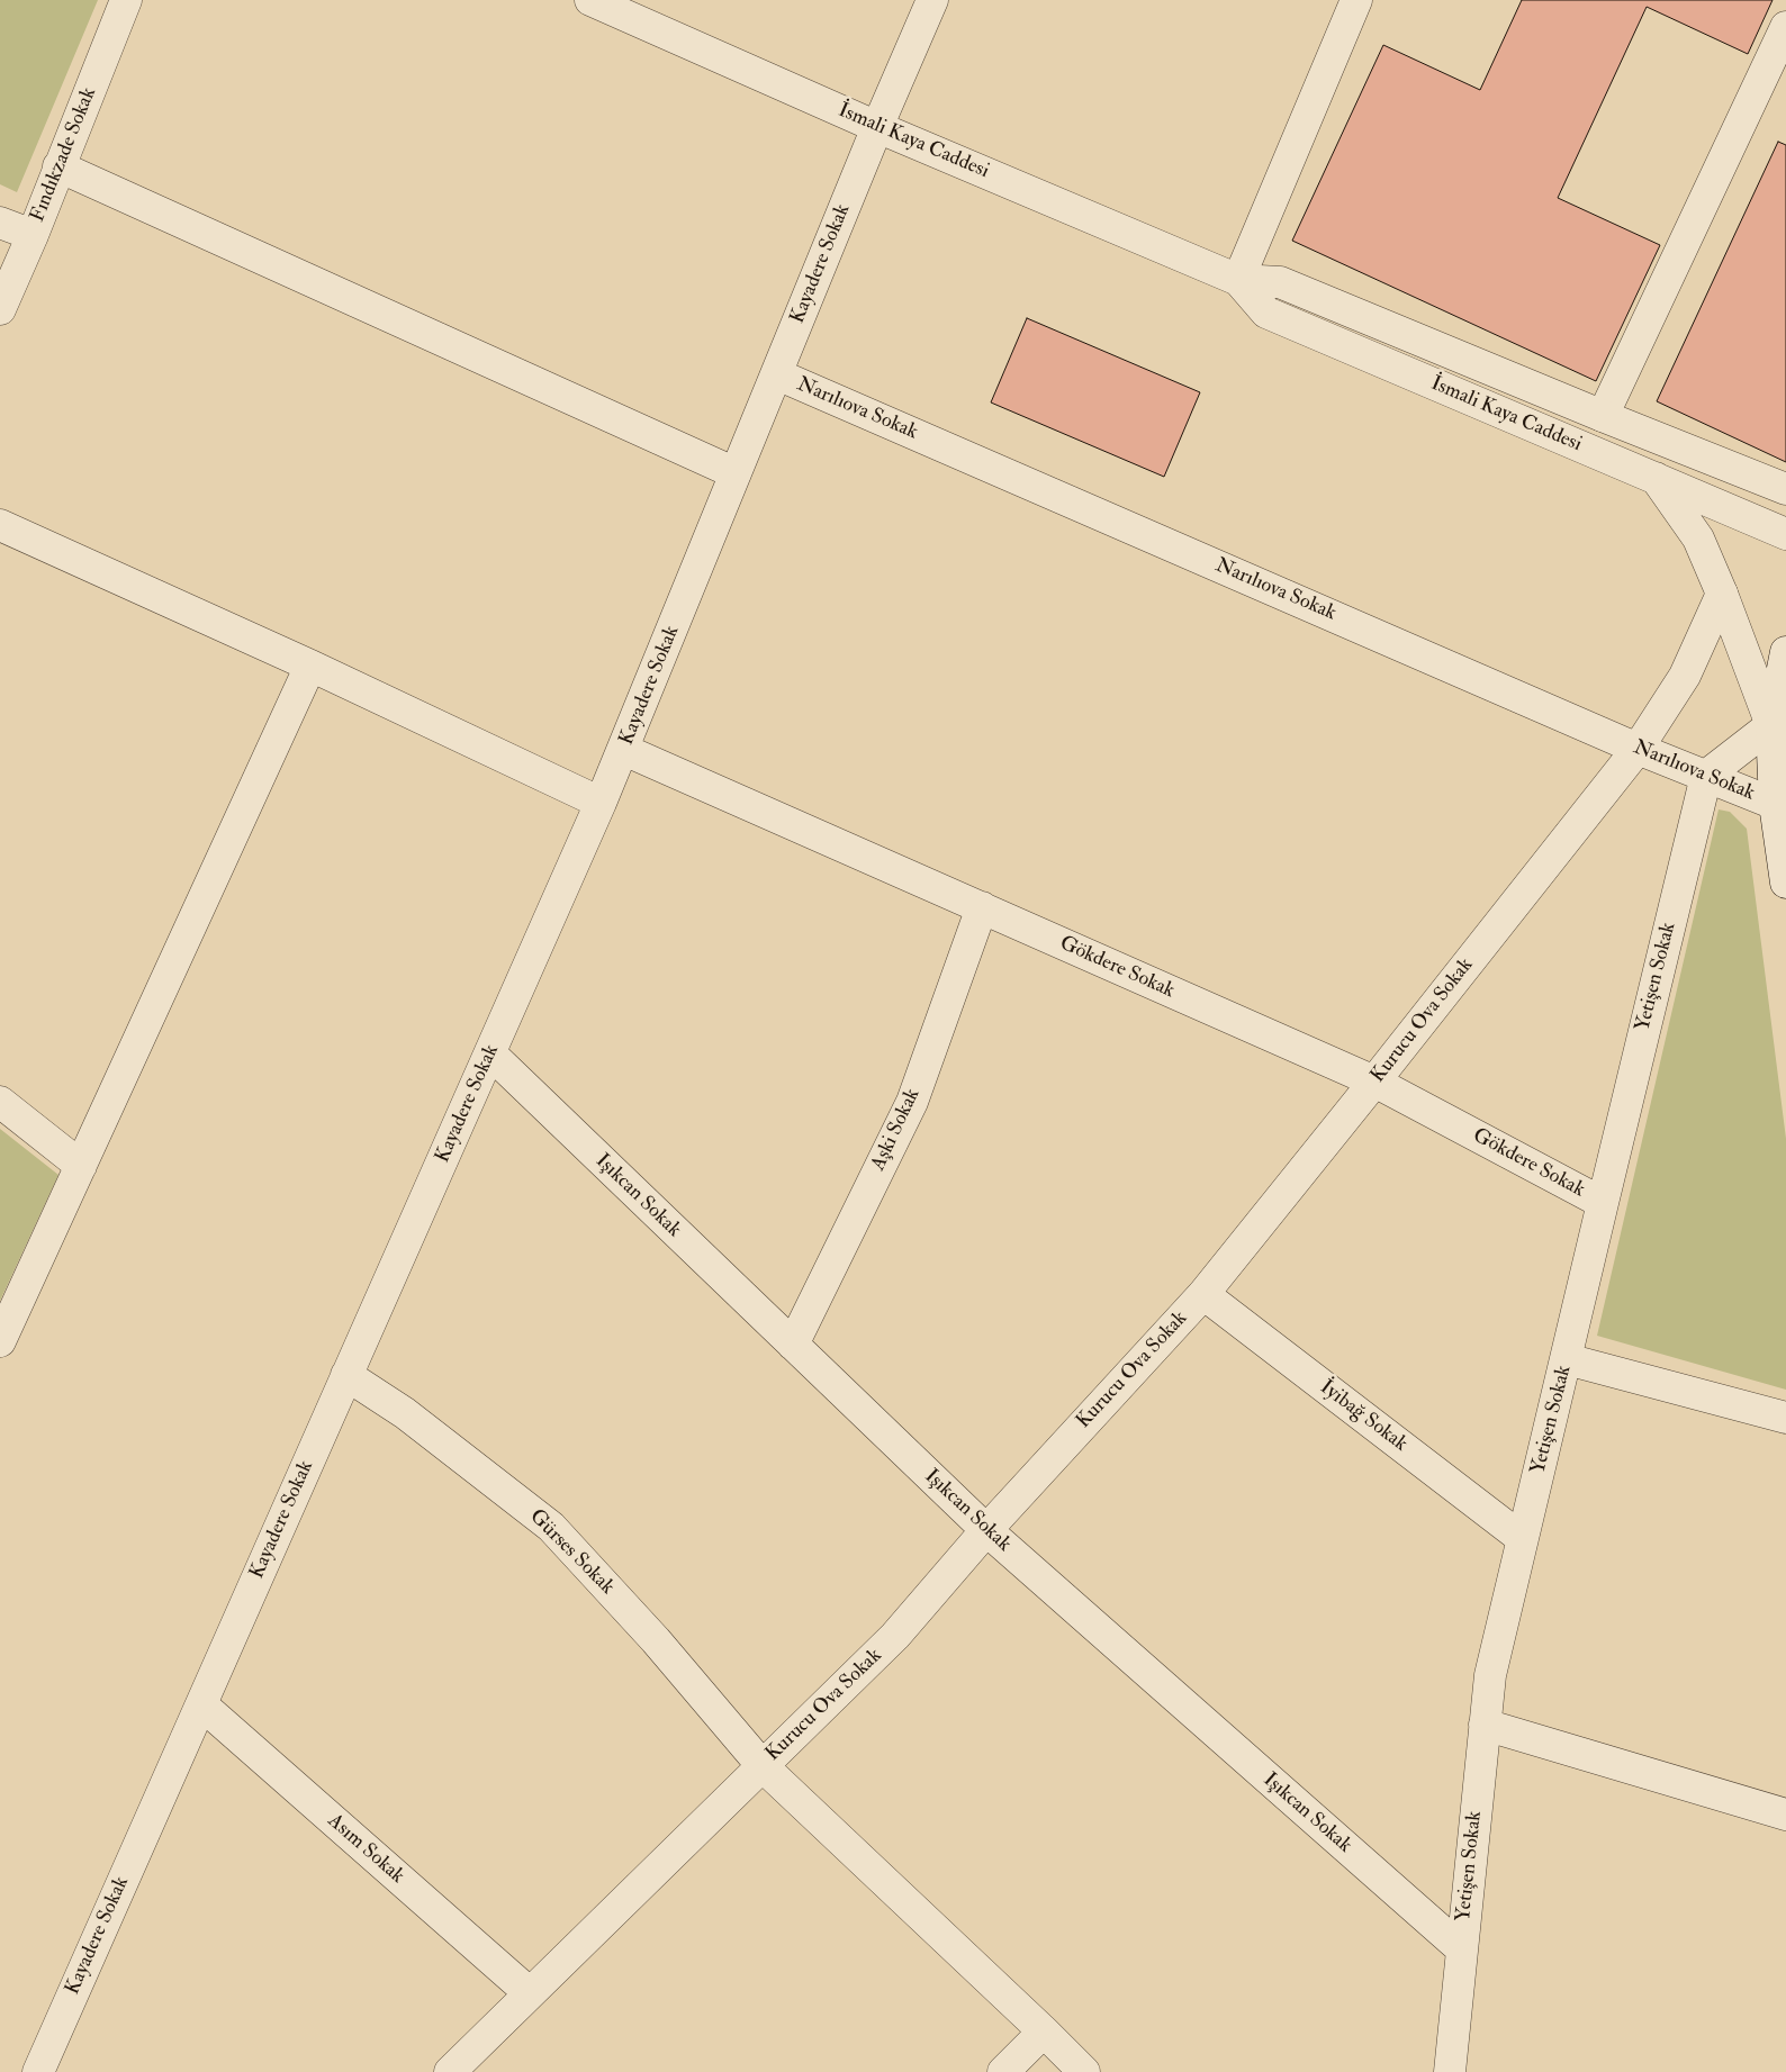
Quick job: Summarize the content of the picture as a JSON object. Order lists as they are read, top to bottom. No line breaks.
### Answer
{"streets":{"street":["İsmali Kaya Caddesi","Fındıkzade Sokak","Kayadere Sokak","Narılıova Sokak","Gökdere Sokak","Yetişen Sokak","Kurucu Ova Sokak","Aşki Sokak","Işıkcan Sokak","İyibağ Sokak","Gürses Sokak","Asım Sokak"]},"crossings":[["İsmali Kaya Caddesi","Kayadere Sokak"],["Kayadere Sokak","Narılıova Sokak"],["Kayadere Sokak","Gökdere Sokak"],["Kayadere Sokak","Işıkcan Sokak"],["Kayadere Sokak","Gürses Sokak"],["Kayadere Sokak","Asım Sokak"],["Narılıova Sokak","Yetişen Sokak"],["Narılıova Sokak","Kurucu Ova Sokak"],["Gökdere Sokak","Yetişen Sokak"],["Gökdere Sokak","Kurucu Ova Sokak"],["Gökdere Sokak","Aşki Sokak"],["Yetişen Sokak","Işıkcan Sokak"],["Yetişen Sokak","İyibağ Sokak"],["Kurucu Ova Sokak","Işıkcan Sokak"],["Kurucu Ova Sokak","İyibağ Sokak"],["Kurucu Ova Sokak","Gürses Sokak"],["Kurucu Ova Sokak","Asım Sokak"],["Aşki Sokak","Işıkcan Sokak"]]}
